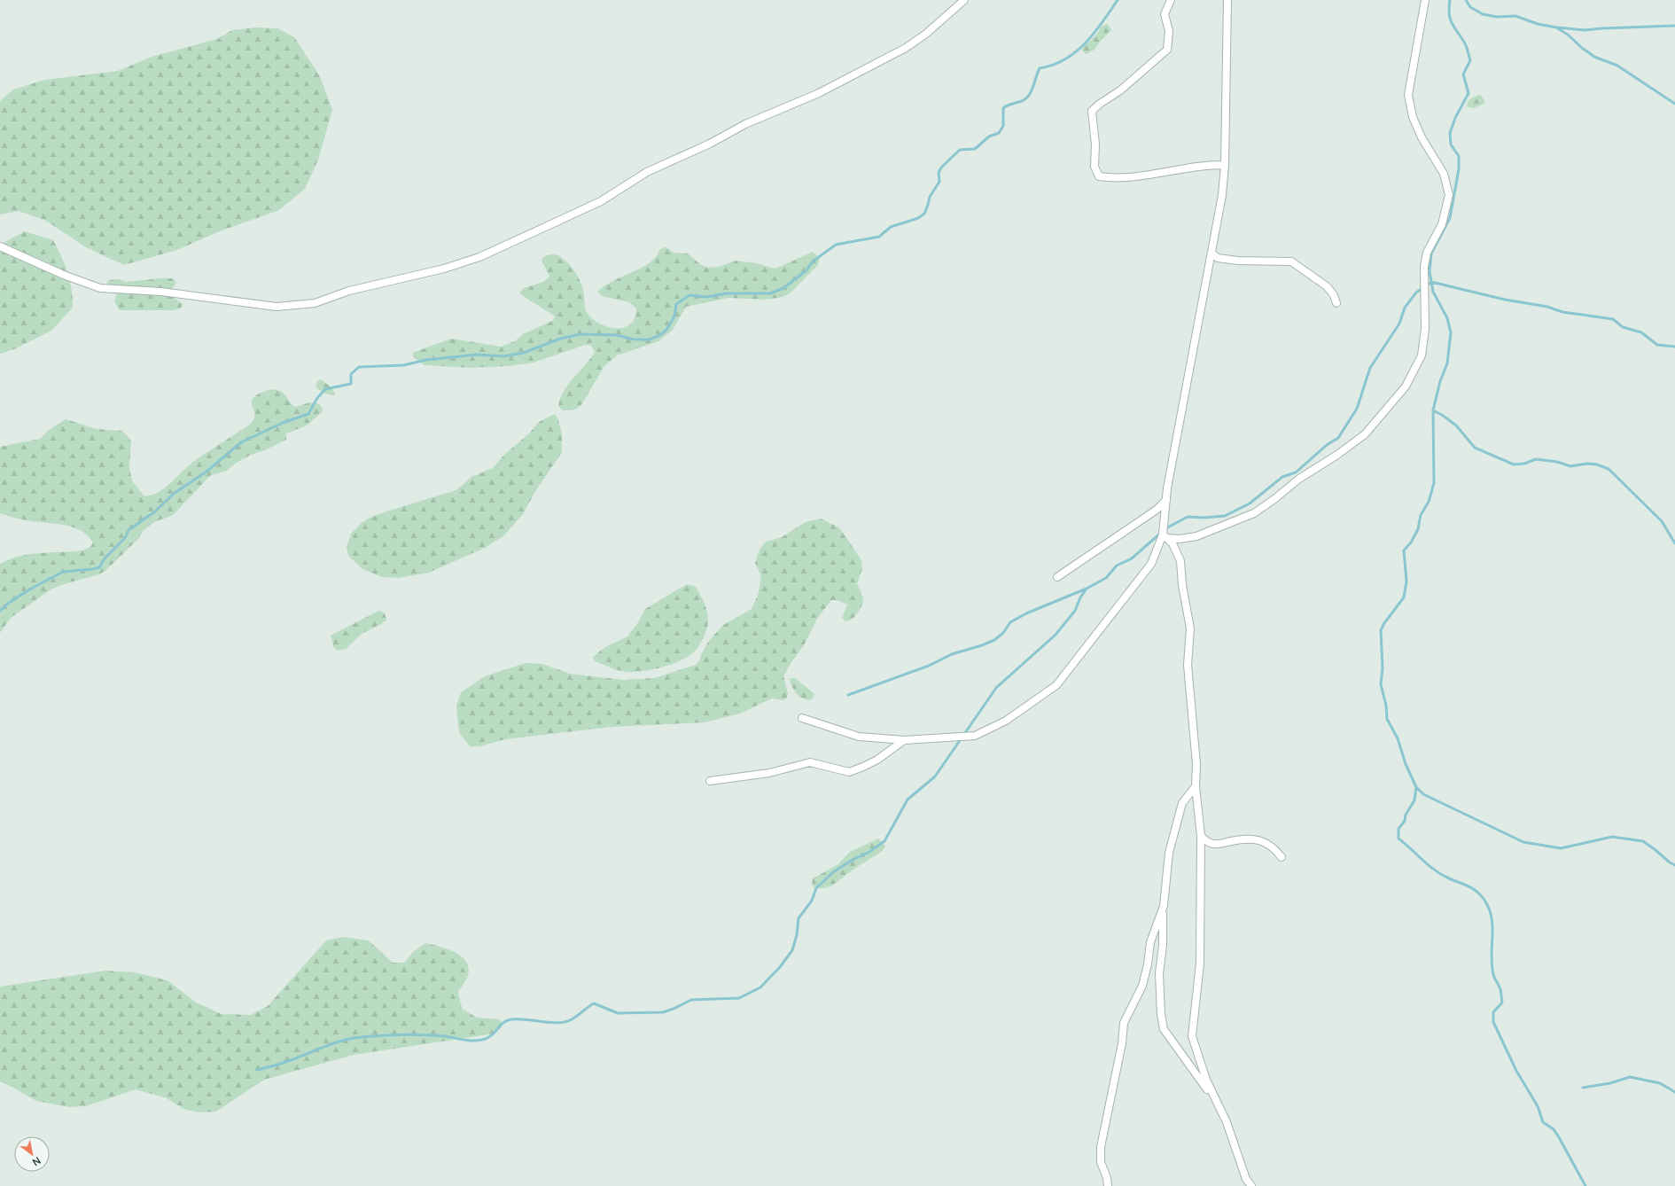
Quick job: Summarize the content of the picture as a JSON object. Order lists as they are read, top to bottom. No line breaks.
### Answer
{"north":"bottom right"}
